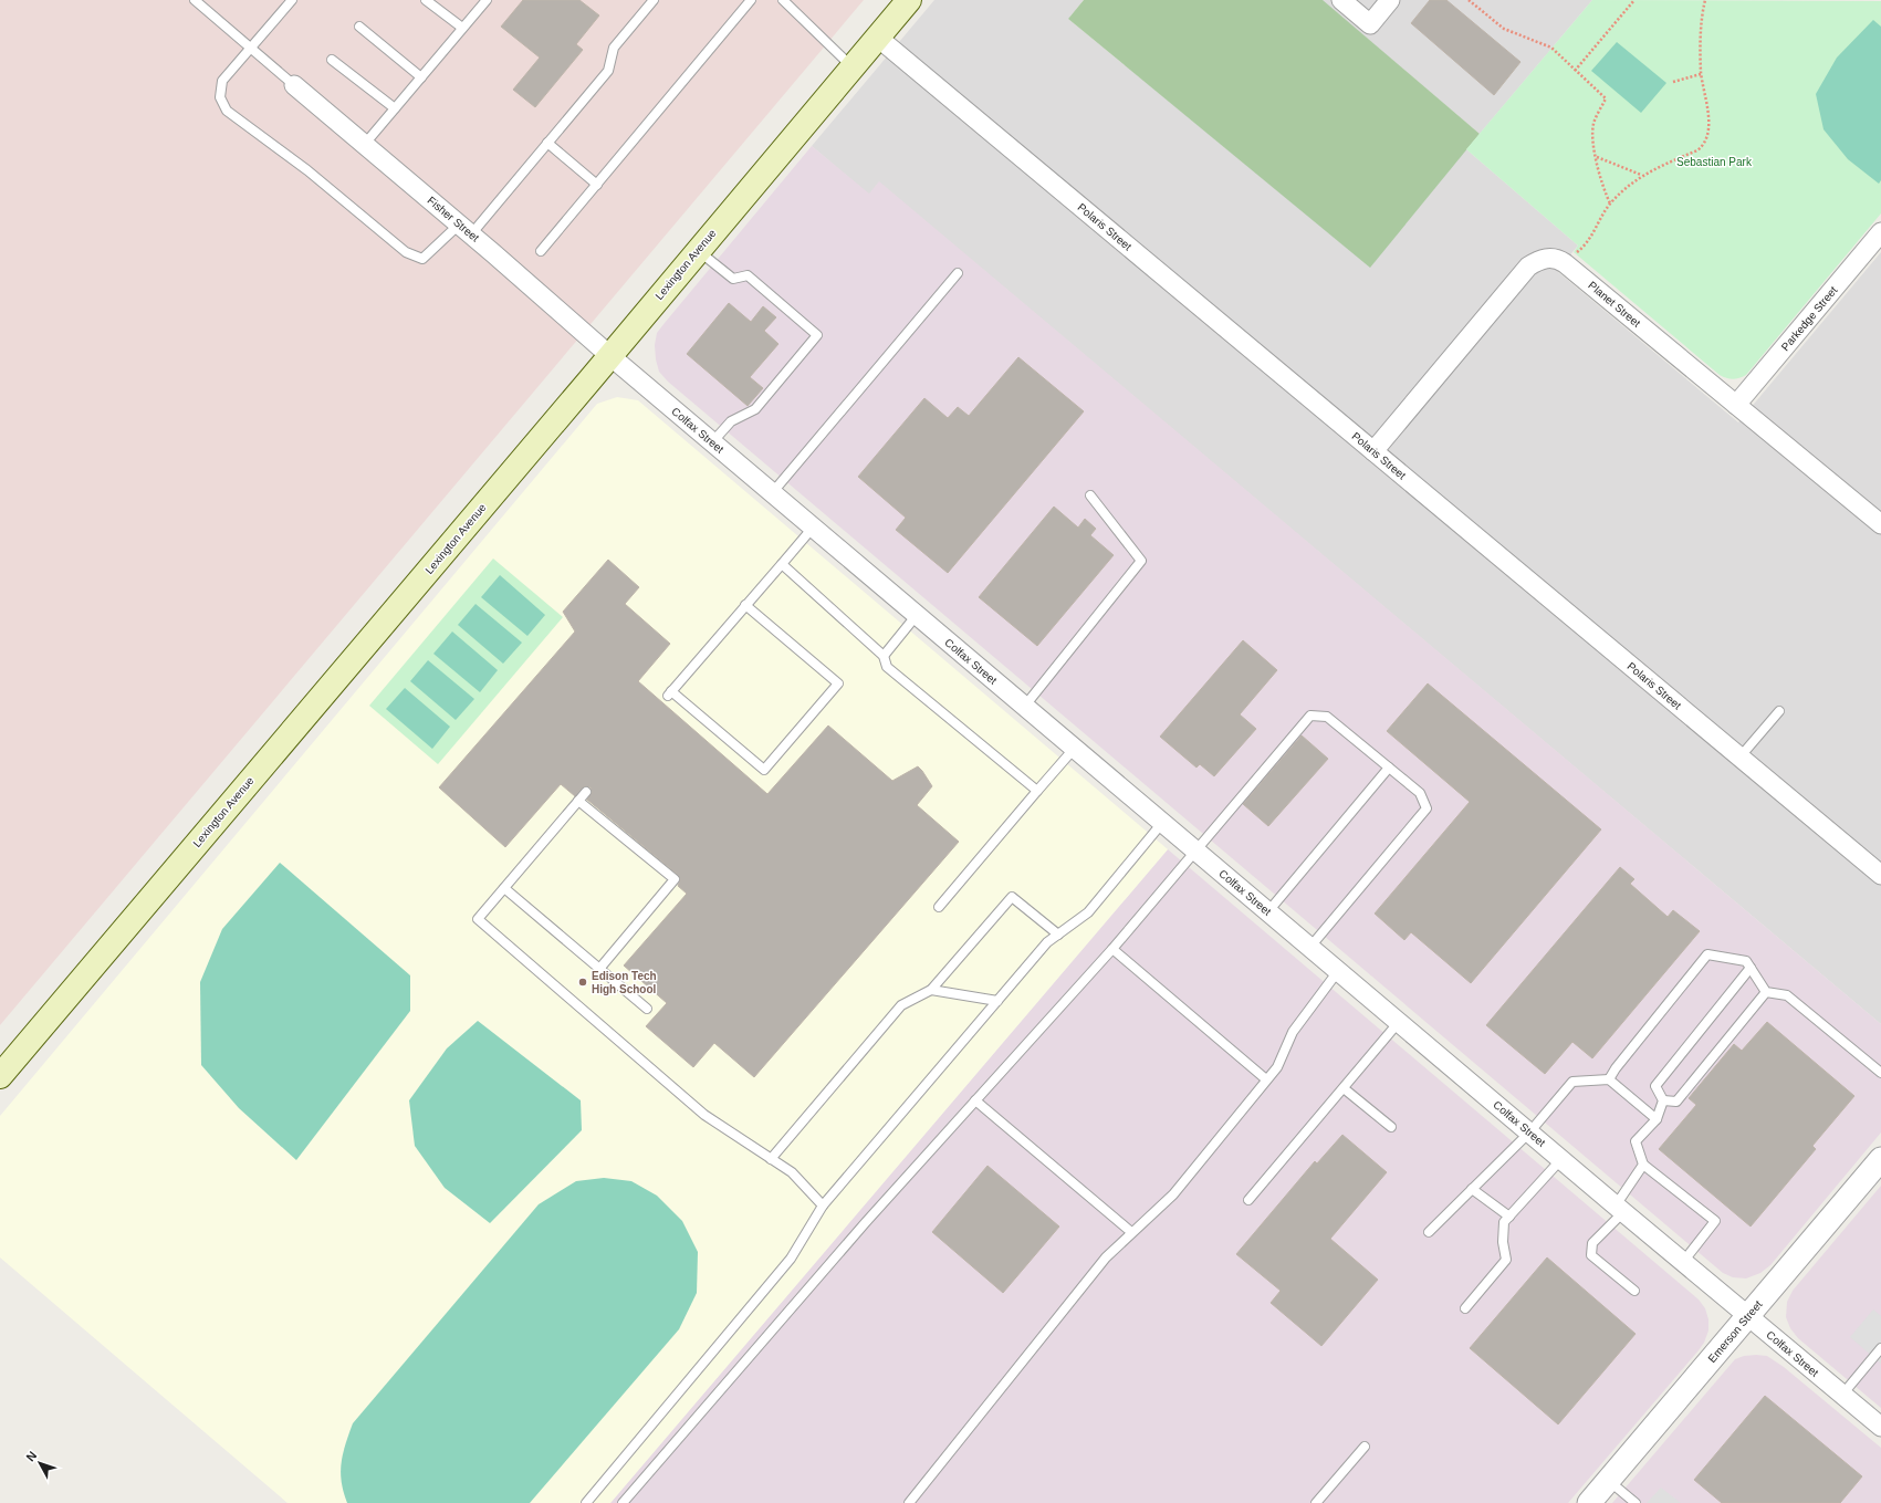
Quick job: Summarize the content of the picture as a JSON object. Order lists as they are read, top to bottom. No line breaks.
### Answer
{"streets":{"main road":["Lexington Avenue"],"street":["Fisher Street","Polaris Street","Planet Street","Parkedge Street","Colfax Street","Emerson Street"]},"crossings":[["Fisher Street","Lexington Avenue"],["Fisher Street","Colfax Street"],["Polaris Street","Lexington Avenue"],["Polaris Street","Planet Street"],["Lexington Avenue","Colfax Street"],["Planet Street","Parkedge Street"],["Colfax Street","Emerson Street"]],"parks":["Sebastian Park"],"places":["Edison Tech High School"],"north":"top left"}
